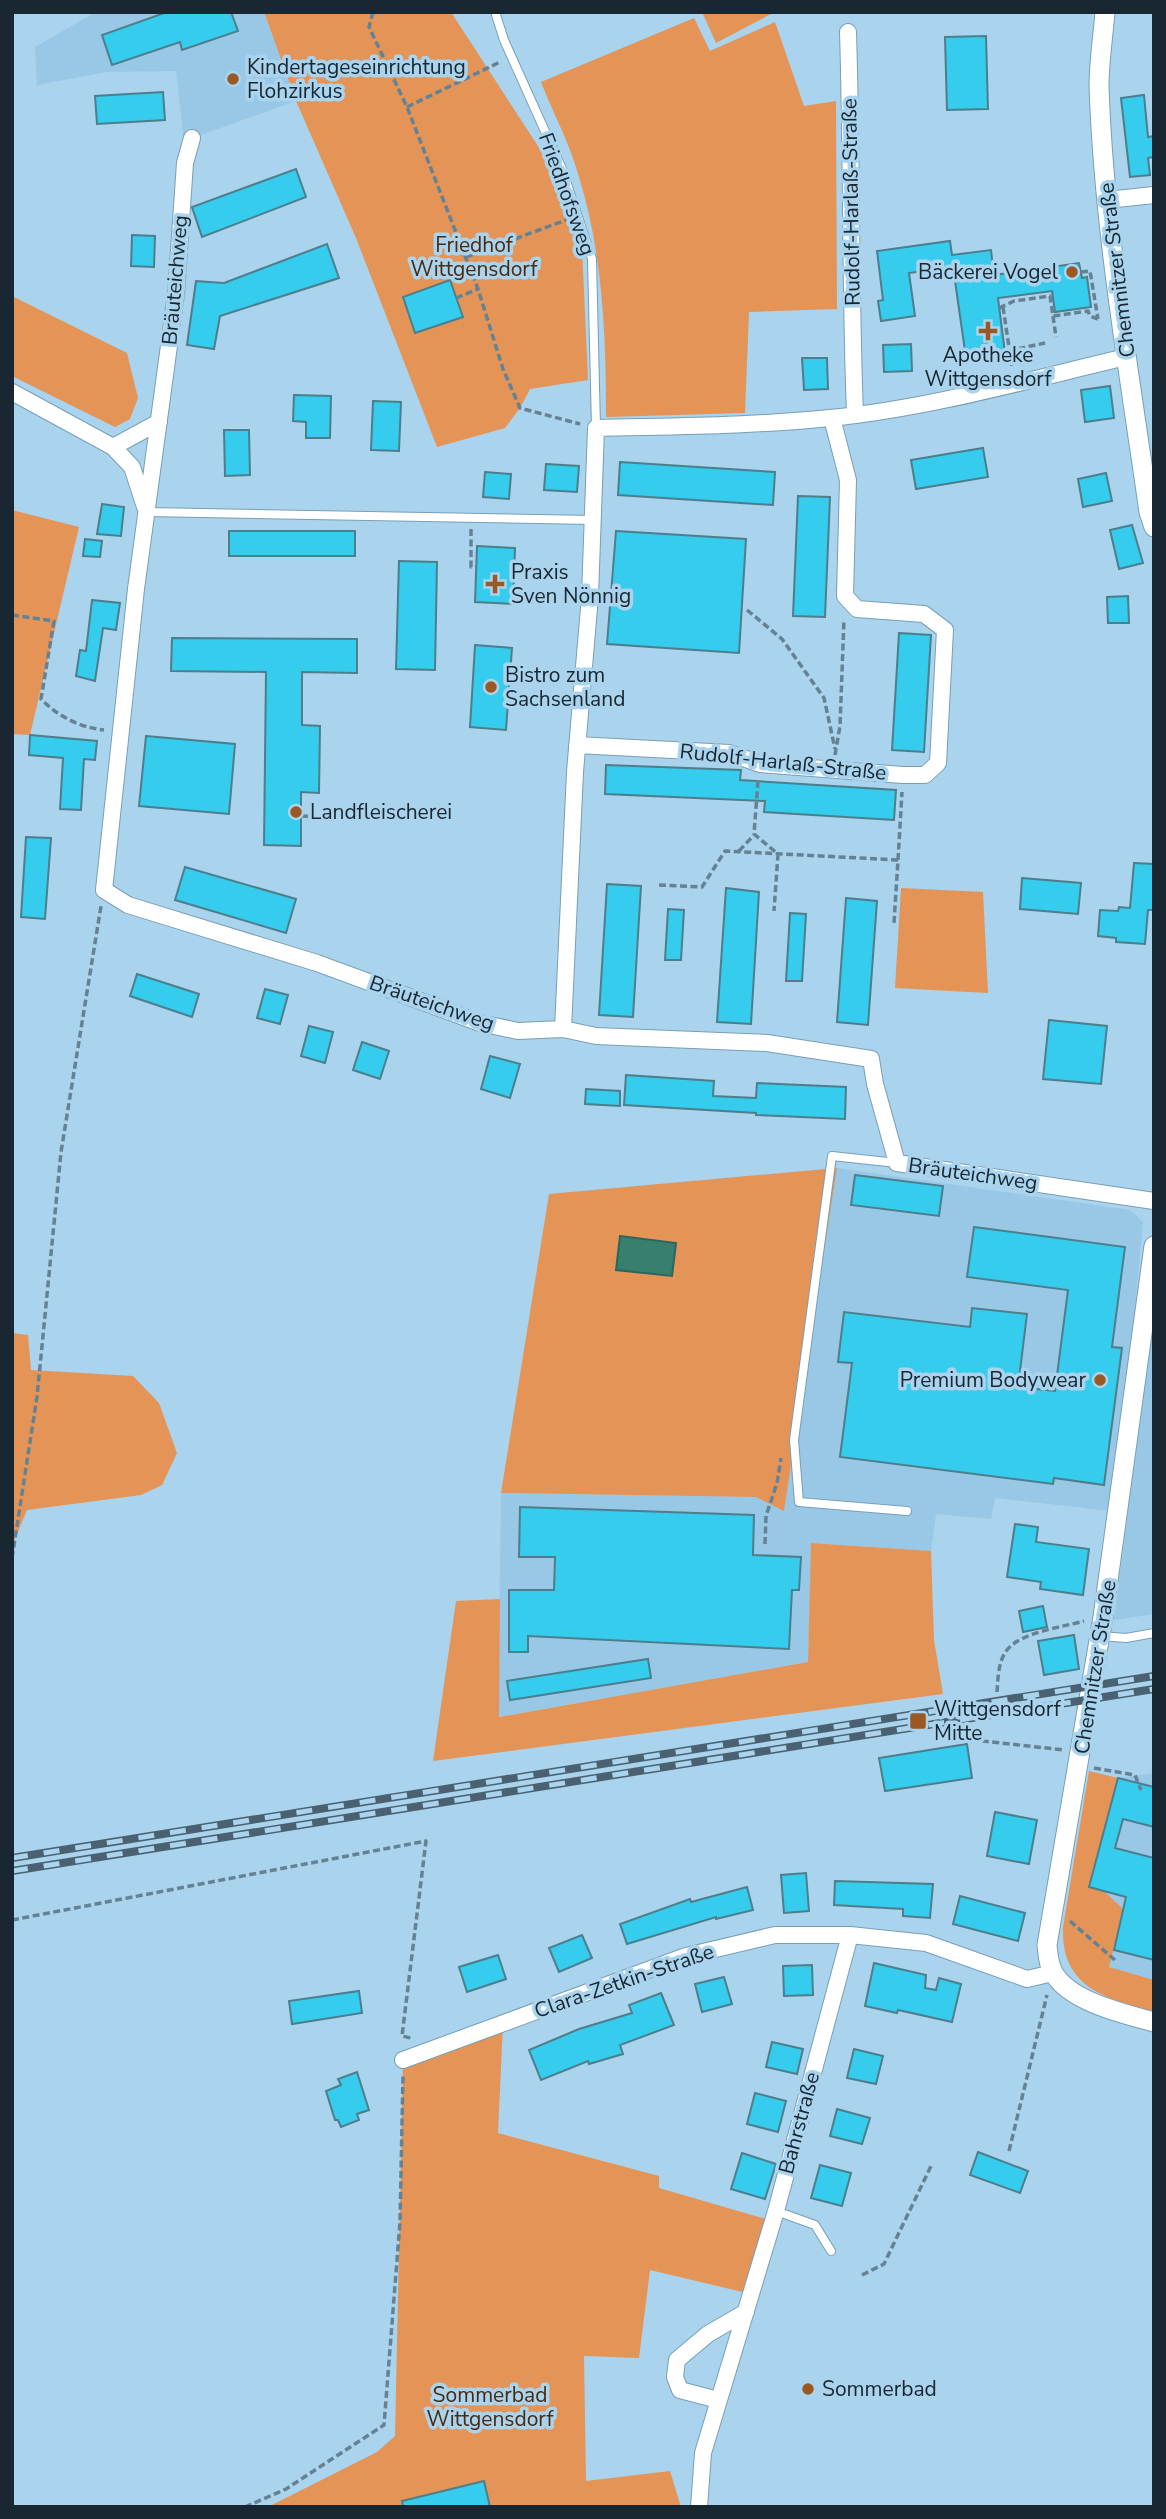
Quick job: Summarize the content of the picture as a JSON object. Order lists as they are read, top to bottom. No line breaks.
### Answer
{"streets":{"street":["Rudolf-Harlaß-Straße","Chemnitzer Straße","Bräuteichweg","Clara-Zetkin-Straße","Bahrstraße"],"lane":["Friedhofsweg"]},"crossings":[["Chemnitzer Straße","Clara-Zetkin-Straße"],["Clara-Zetkin-Straße","Bahrstraße"]],"parks":["Friedhof Wittgensdorf","Sommerbad Wittgensdorf"],"places":{"other":["Kindertageseinrichtung Flohzirkus","Bäckerei Vogel","Bistro zum Sachsenland","Landfleischerei","Premium Bodywear","Sommerbad"],"health":["Apotheke Wittgensdorf","Praxis Sven Nönnig"],"transit":["Wittgensdorf Mitte"]}}
